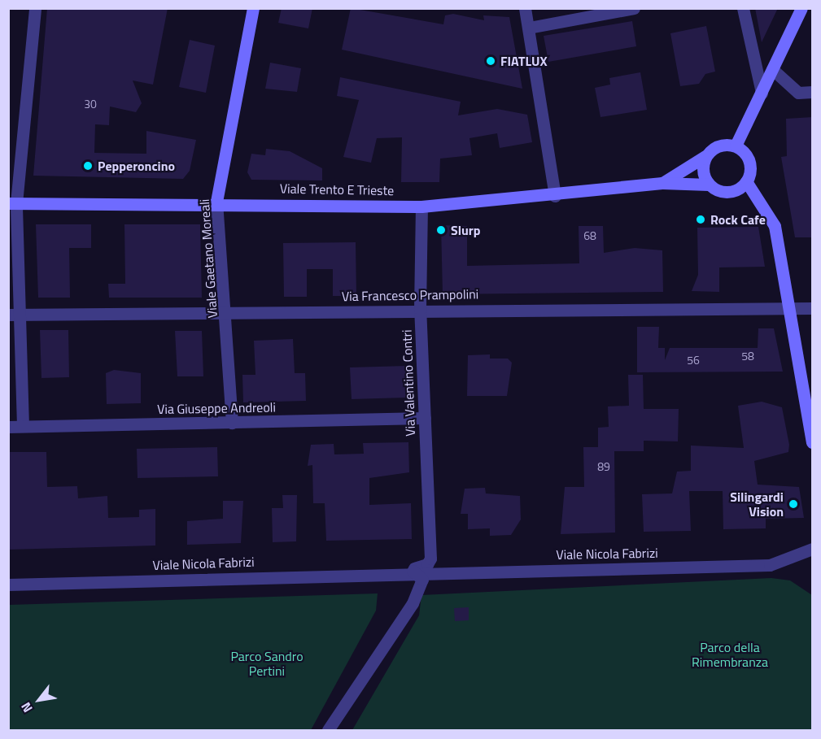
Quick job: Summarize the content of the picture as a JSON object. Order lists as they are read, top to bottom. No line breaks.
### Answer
{"streets":{"street":["Viale Trento E Trieste","Viale Gaetano Moreali","Via Francesco Prampolini","Via Valentino Contri","Via Giuseppe Andreoli","Viale Nicola Fabrizi"]},"crossings":[["Viale Trento E Trieste","Viale Gaetano Moreali"],["Viale Trento E Trieste","Via Valentino Contri"],["Viale Gaetano Moreali","Via Francesco Prampolini"],["Viale Gaetano Moreali","Via Giuseppe Andreoli"],["Via Francesco Prampolini","Via Valentino Contri"],["Via Valentino Contri","Via Giuseppe Andreoli"],["Via Valentino Contri","Viale Nicola Fabrizi"]],"parks":["Parco della Rimembranza","Parco Sandro Pertini"],"places":["FIATLUX","Pepperoncino","Rock Cafe","Slurp","Silingardi Vision"],"house_numbers":["30","68","58","56","89"],"north":"bottom left"}
